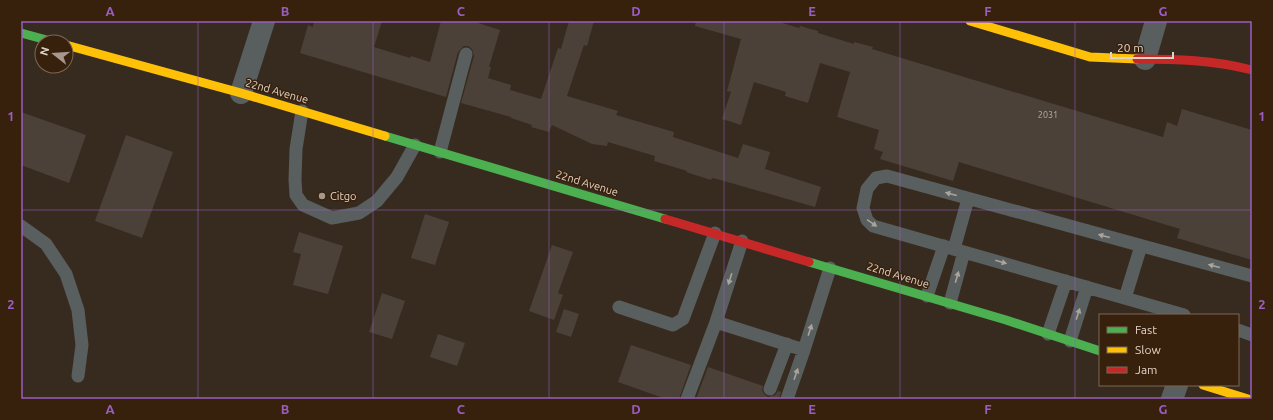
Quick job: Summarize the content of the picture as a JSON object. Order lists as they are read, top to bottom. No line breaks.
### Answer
{"streets":{"street":["22nd Avenue"]},"places":["Citgo"],"house_numbers":["2031"],"legend":["Fast","Slow","Jam"],"scale_bar":"20 m","north":"left","grid":{"columns":["A","B","C","D","E","F","G"],"rows":["1","2"]}}
